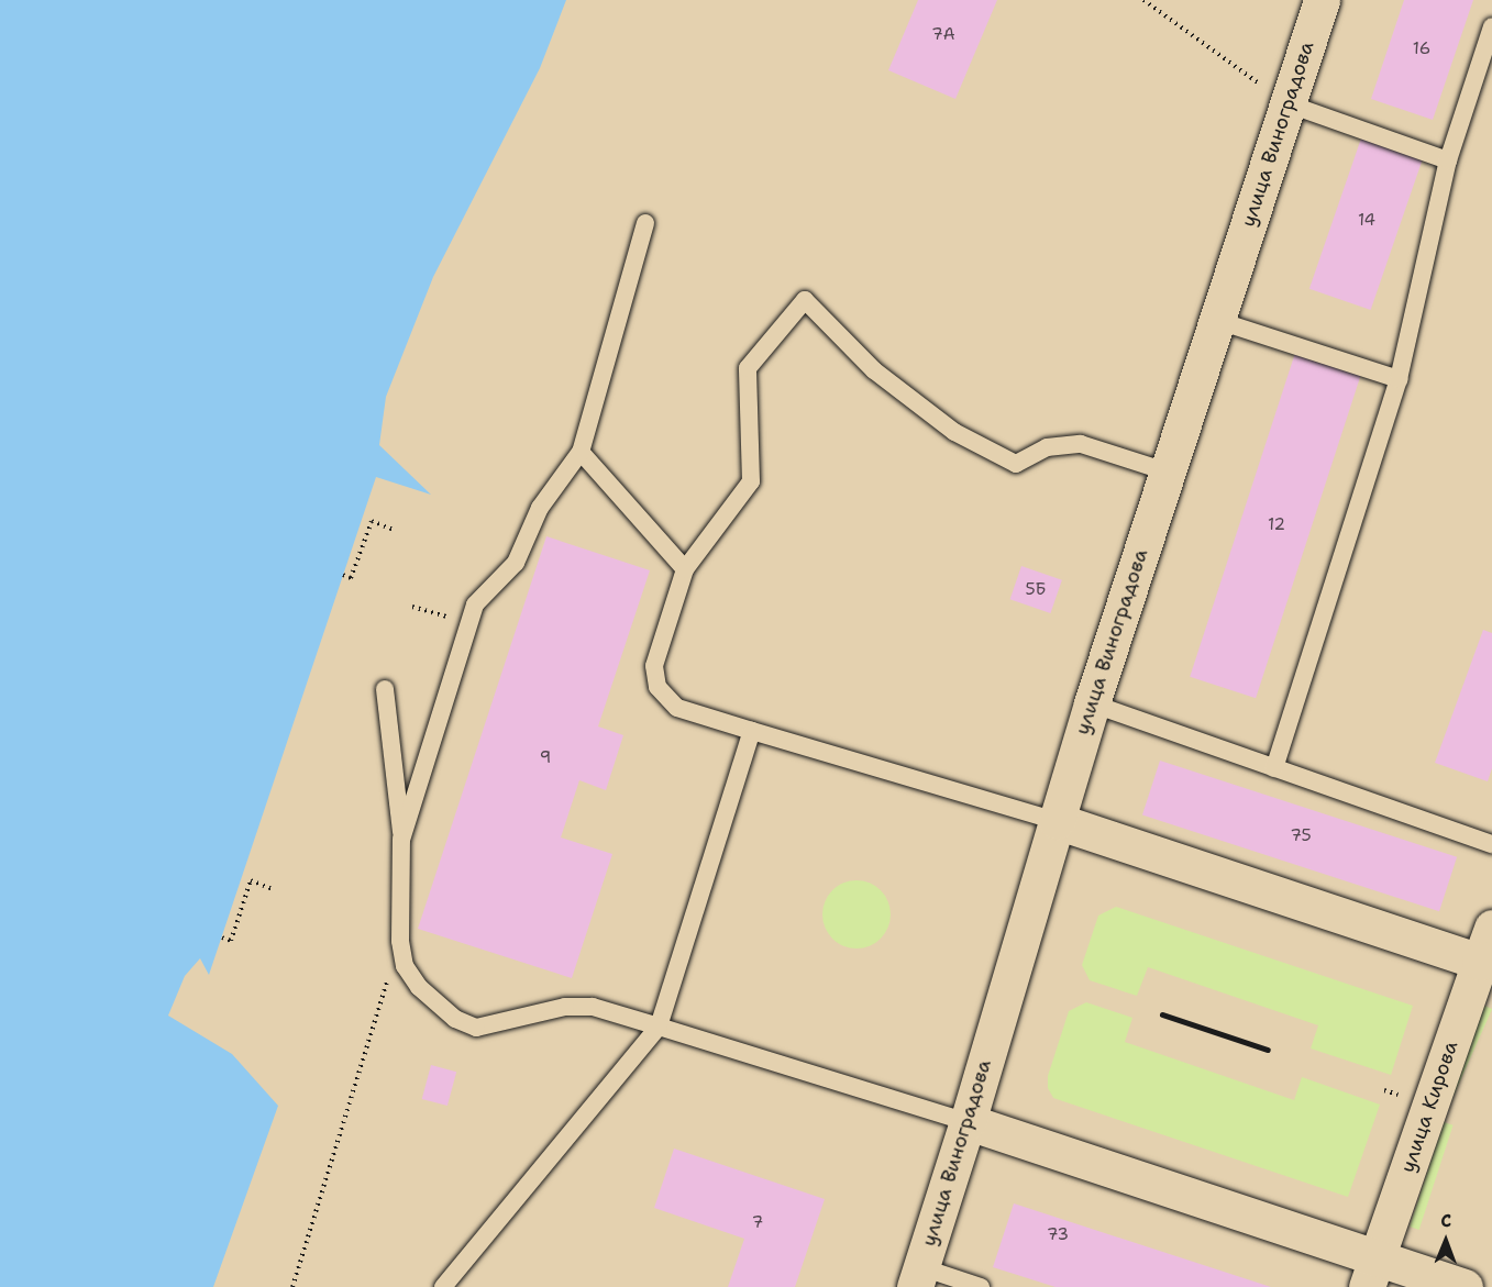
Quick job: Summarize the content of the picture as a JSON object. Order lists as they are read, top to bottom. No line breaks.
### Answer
{"streets":{"street":["улица Виноградова","улица Кирова"]},"house_numbers":["7А","16","14","12","5Б","9","75","7","73"],"north":"top"}
